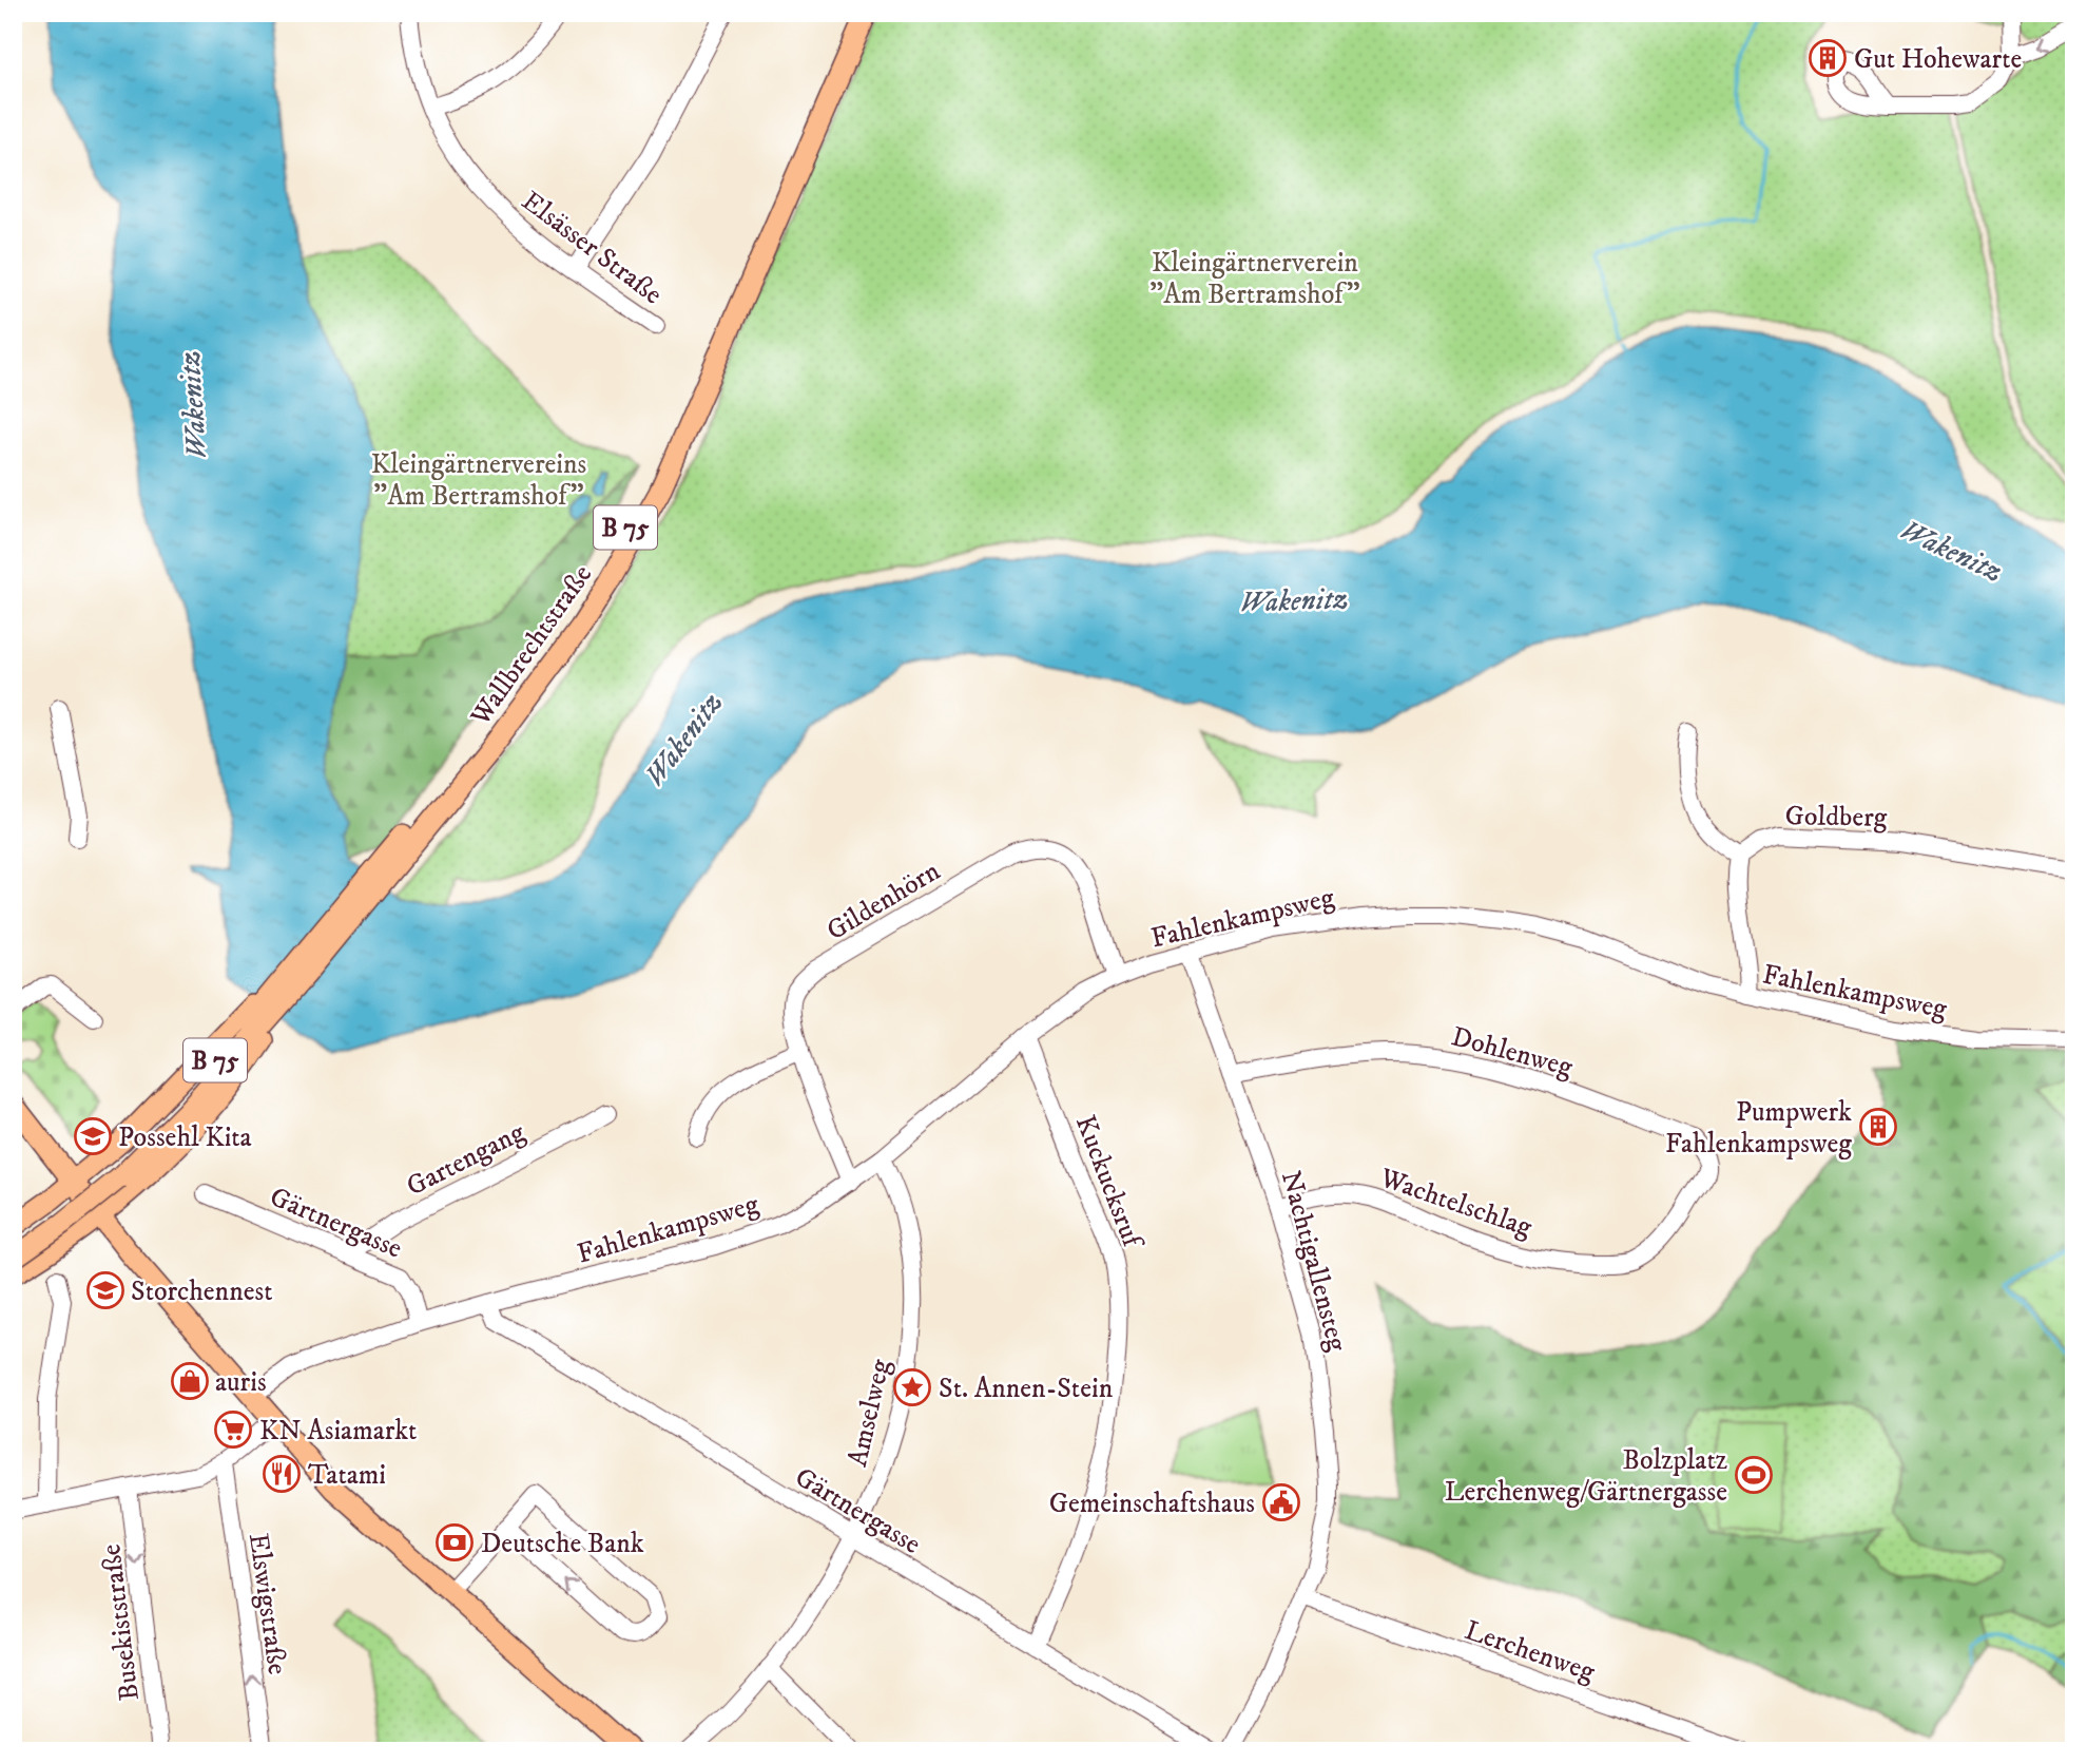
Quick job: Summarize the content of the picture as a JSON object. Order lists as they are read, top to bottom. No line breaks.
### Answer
{"streets":{"main road":["B 75","Wallbrechtstraße"],"street":["Elsässer Straße","Goldberg","Gildenhörn","Fahlenkampsweg","Dohlenweg","Gartengang","Kuckucksruf","Wachtelschlag","Gärtnergasse","Nachtigallensteg","Amselweg","Elswigstraße","Busekiststraße","Lerchenweg"]},"crossings":[["B 75","Wallbrechtstraße"],["Gildenhörn","Fahlenkampsweg"],["Fahlenkampsweg","Kuckucksruf"],["Fahlenkampsweg","Gärtnergasse"],["Fahlenkampsweg","Nachtigallensteg"],["Fahlenkampsweg","Amselweg"],["Dohlenweg","Wachtelschlag"],["Dohlenweg","Nachtigallensteg"],["Gartengang","Gärtnergasse"],["Kuckucksruf","Gärtnergasse"],["Wachtelschlag","Nachtigallensteg"],["Gärtnergasse","Amselweg"],["Nachtigallensteg","Lerchenweg"]],"one_way":["Elswigstraße","Busekiststraße"],"water":["Wakenitz"],"parks":["Kleingärtnerverein \"Am Bertramshof\"","Kleingärtnervereins \"Am Bertramshof\""],"places":{"building":["Gut Hohewarte","Pumpwerk Fahlenkampsweg"],"school or university":["Possehl Kita","Storchennest"],"shop":["auris"],"place":["St. Annen-Stein"],"supermarket":["KN Asiamarkt"],"restaurant":["Tatami"],"sports":["Bolzplatz Lerchenweg/Gärtnergasse"],"public building":["Gemeinschaftshaus"],"bank":["Deutsche Bank"]}}
